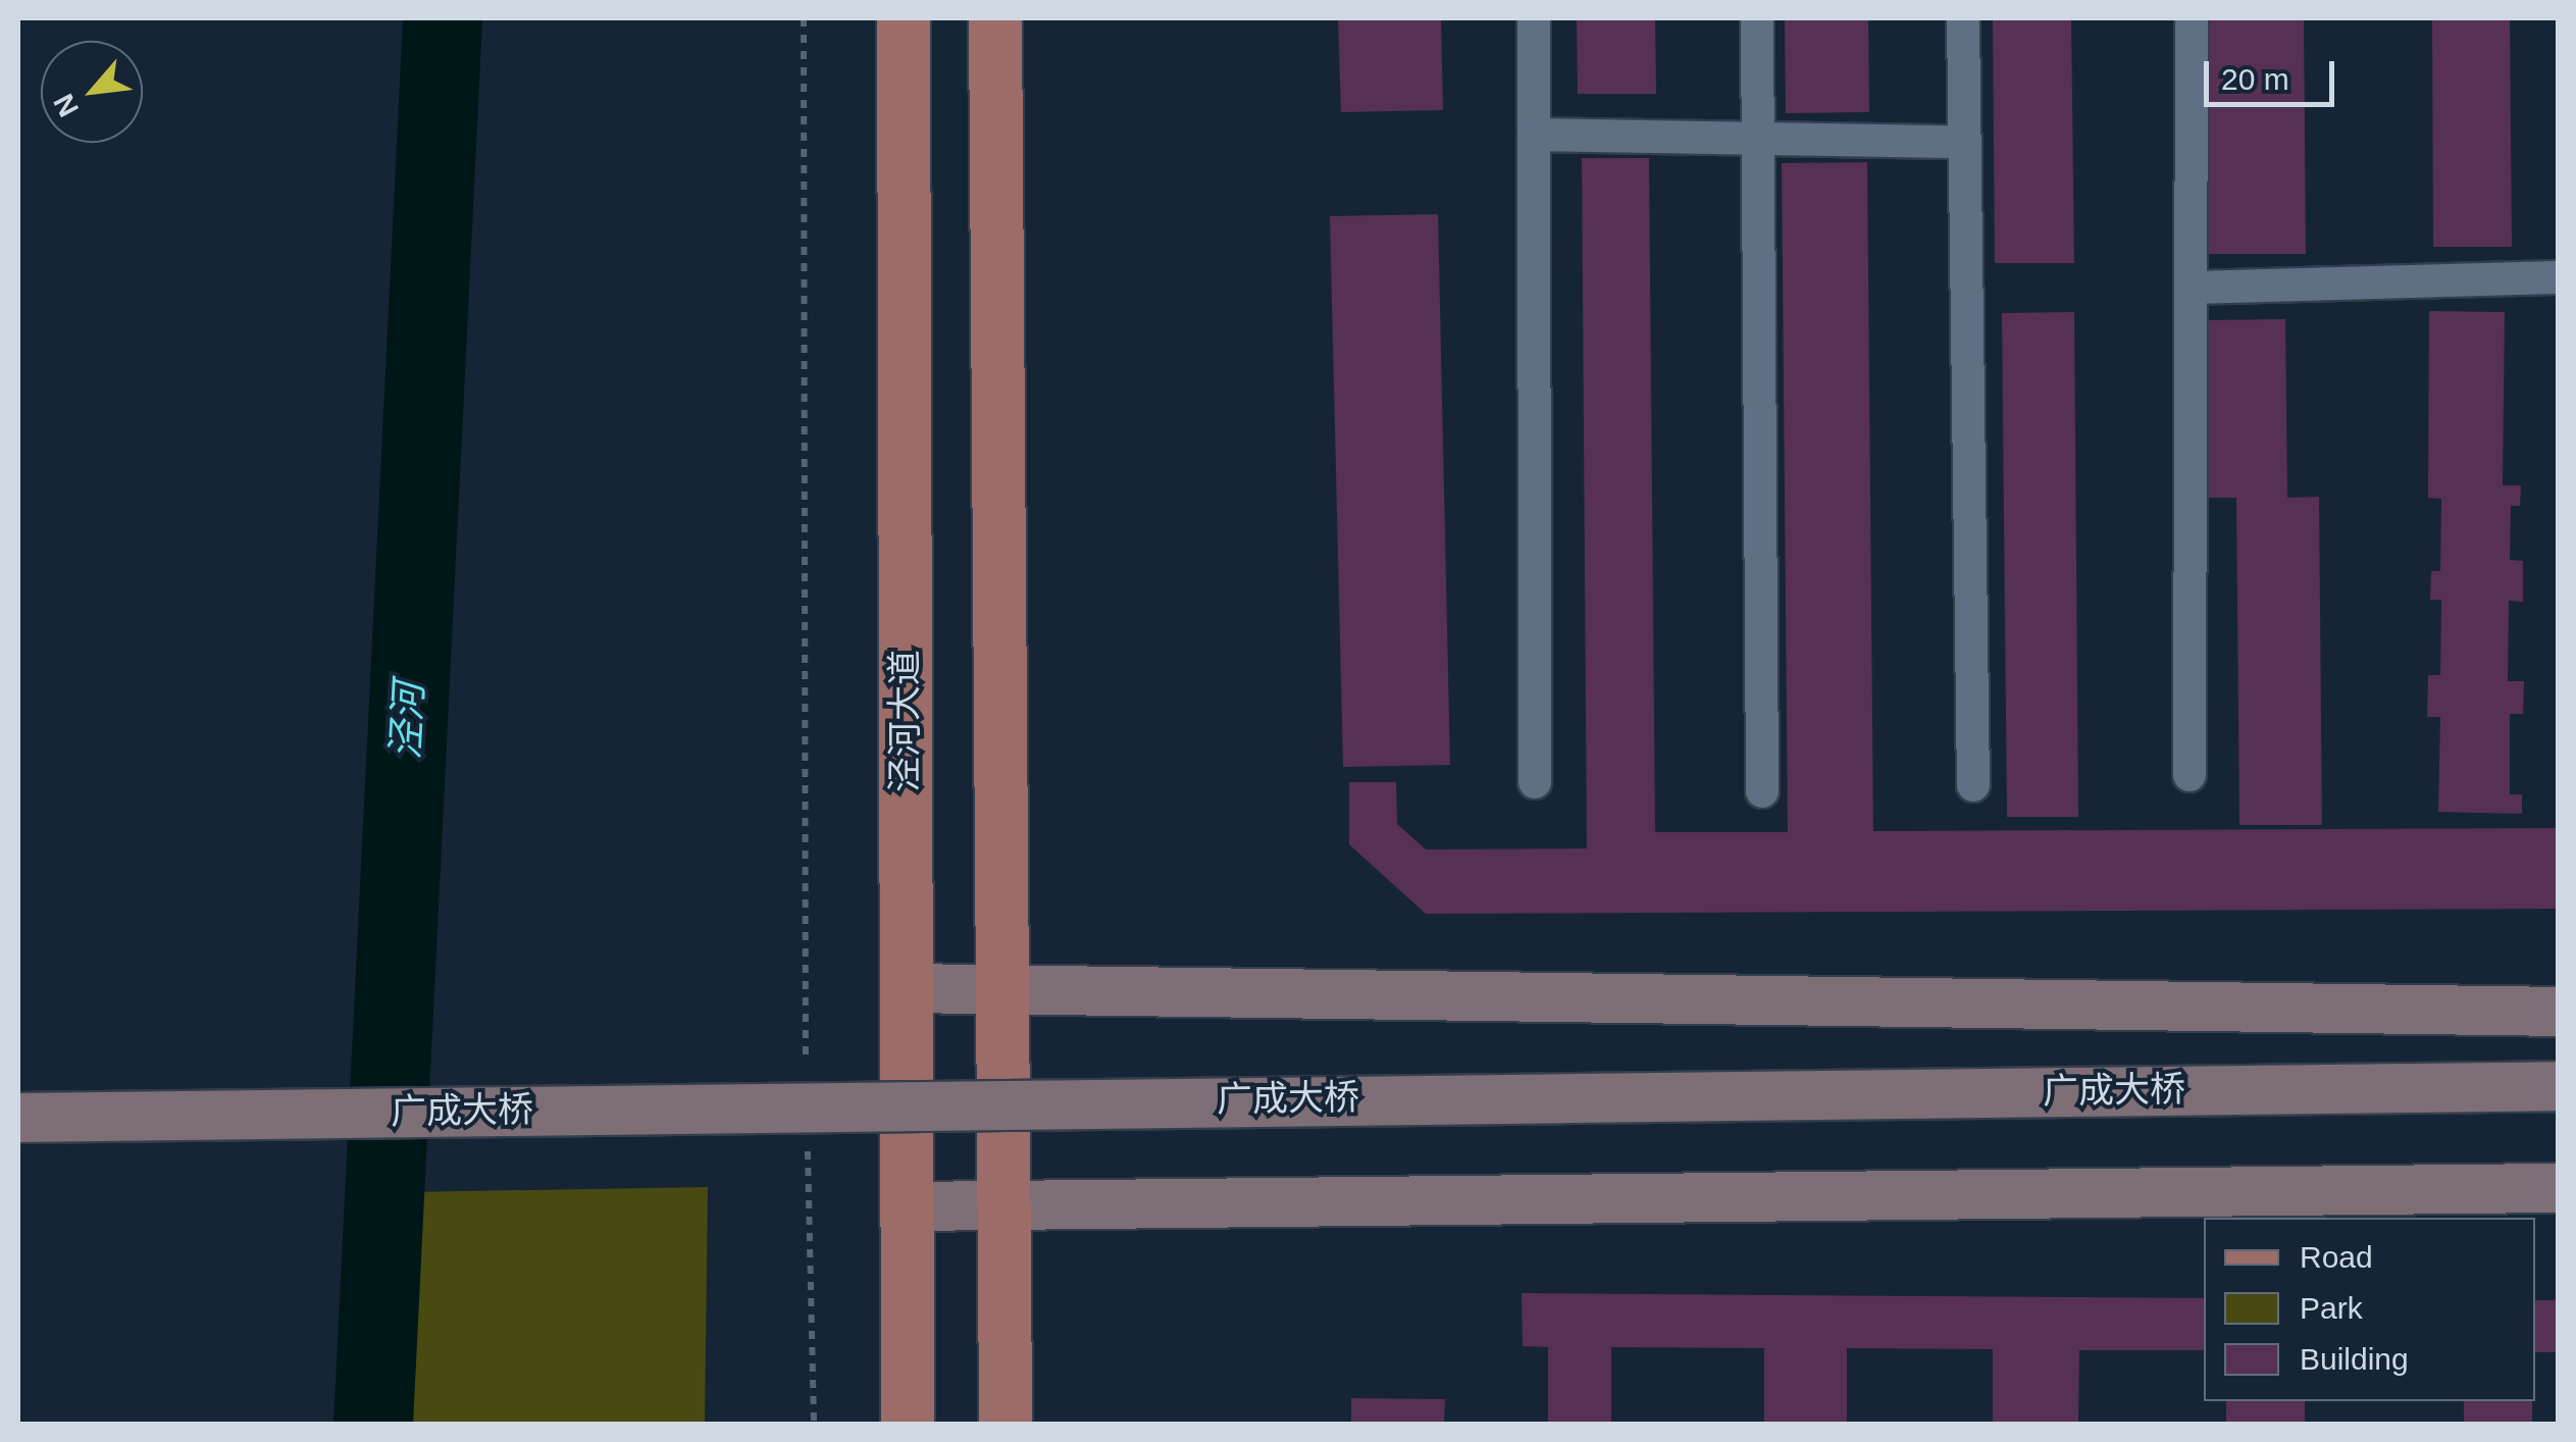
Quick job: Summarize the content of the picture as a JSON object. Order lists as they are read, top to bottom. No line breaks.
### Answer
{"streets":{"main road":["泾河大道","广成大桥"]},"water":["泾河"],"legend":["Road","Park","Building"],"scale_bar":"20 m","north":"bottom left"}
